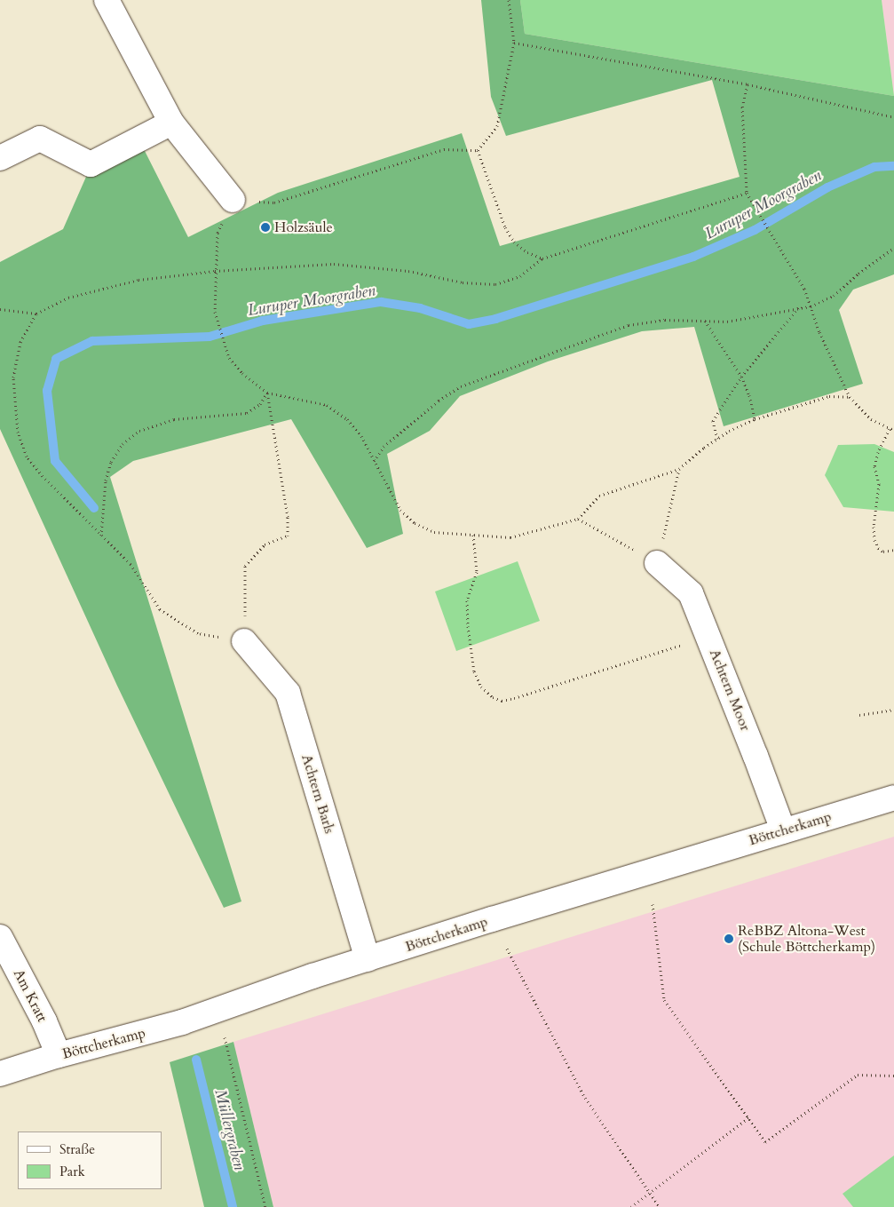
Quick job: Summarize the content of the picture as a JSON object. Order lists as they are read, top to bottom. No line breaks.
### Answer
{"streets":{"street":["Achtern Moor","Achtern Barls","Böttcherkamp","Am Kratt"]},"crossings":[["Achtern Moor","Böttcherkamp"],["Achtern Barls","Böttcherkamp"],["Böttcherkamp","Am Kratt"]],"water":["Luruper Moorgraben","Müllergraben"],"places":["Holzsäule","ReBBZ Altona-West (Schule Böttcherkamp)"],"legend":["Straße","Park"]}
